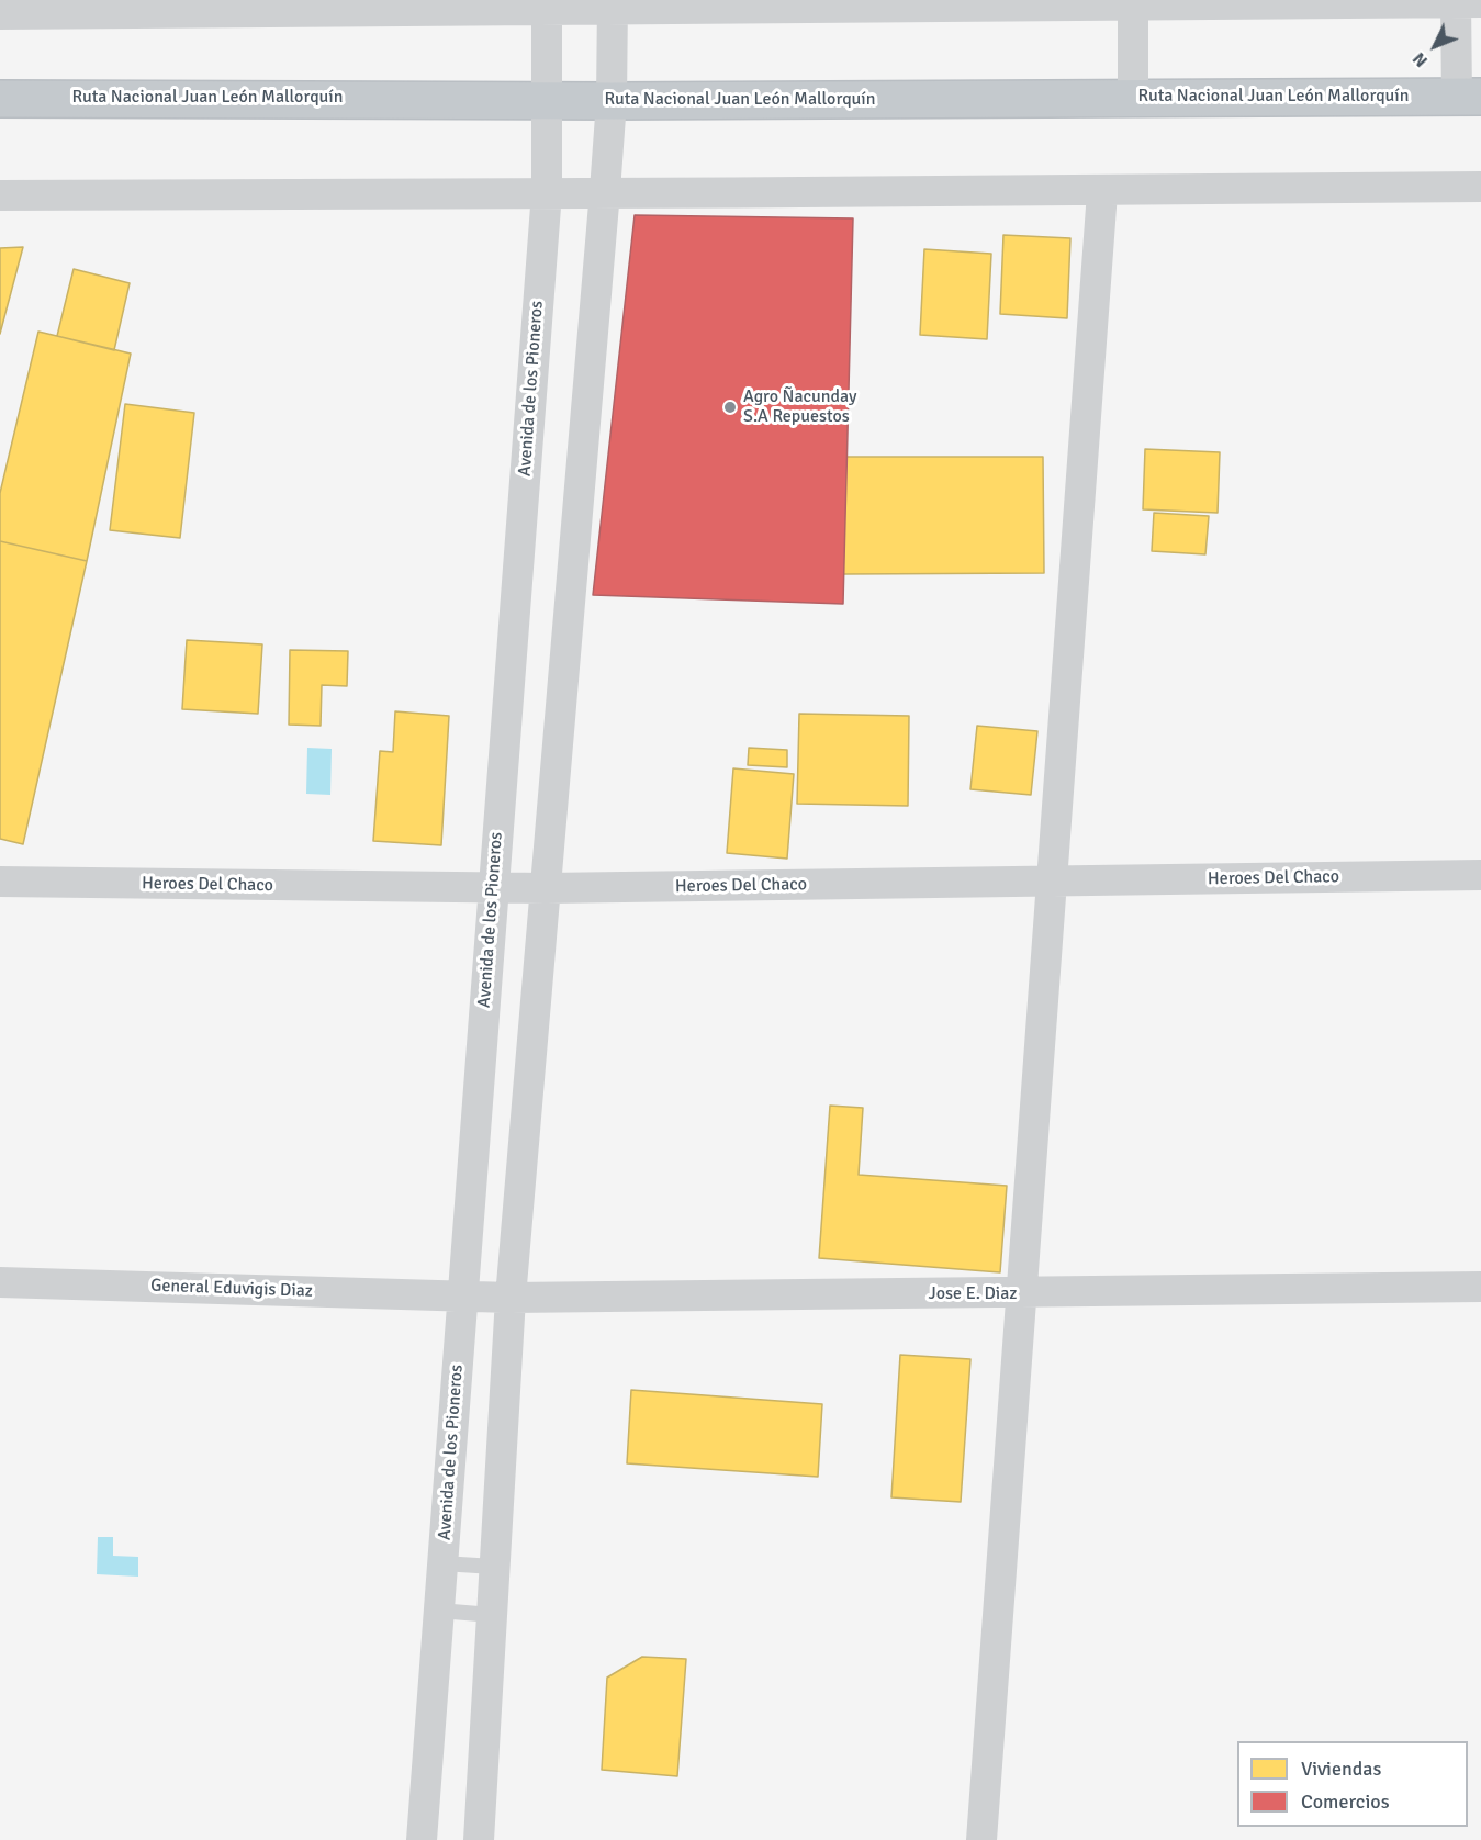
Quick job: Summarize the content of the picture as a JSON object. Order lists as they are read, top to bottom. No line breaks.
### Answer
{"streets":{"highway":["Ruta Nacional Juan León Mallorquín"],"street":["Avenida de los Pioneros","Heroes Del Chaco","General Eduvigis Diaz","Jose E. Diaz"]},"crossings":[["Ruta Nacional Juan León Mallorquín","Avenida de los Pioneros"],["Avenida de los Pioneros","Heroes Del Chaco"],["Avenida de los Pioneros","General Eduvigis Diaz"],["Avenida de los Pioneros","Jose E. Diaz"],["General Eduvigis Diaz","Jose E. Diaz"]],"places":["Agro Ñacunday S.A Repuestos"],"legend":["Viviendas","Comercios"],"north":"bottom left"}
